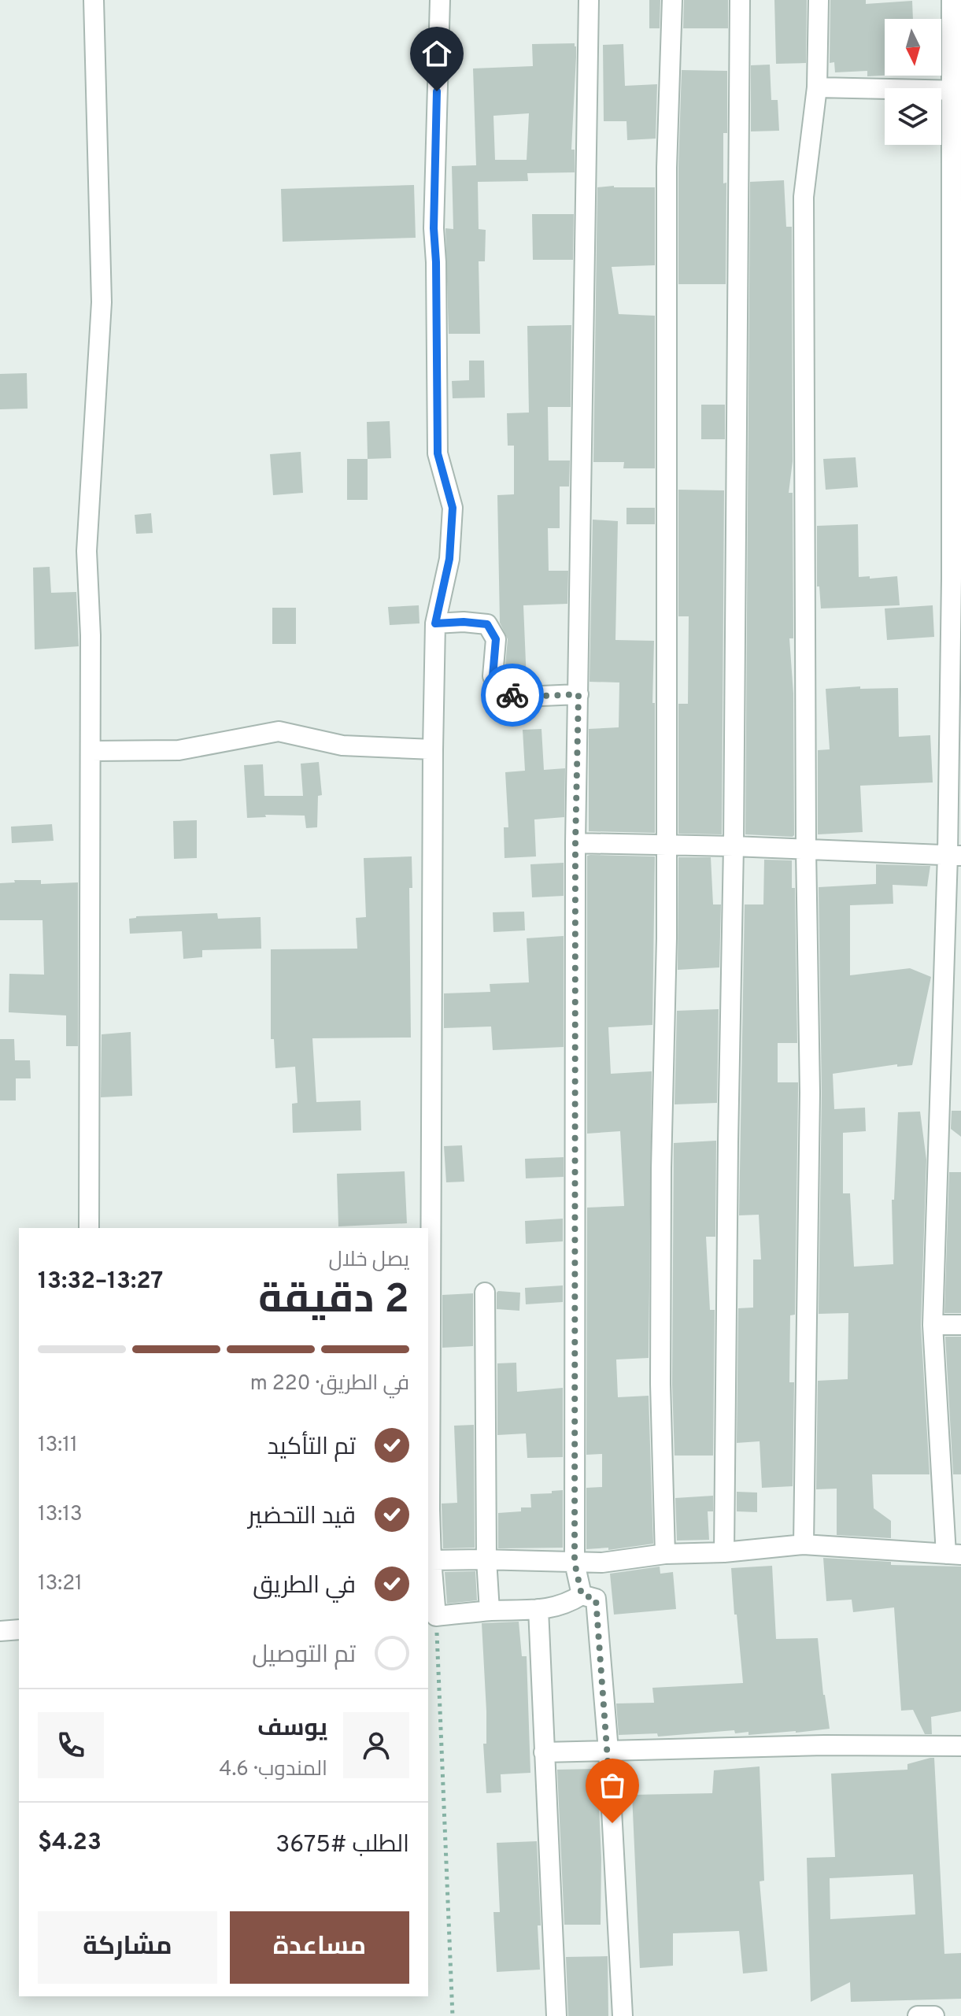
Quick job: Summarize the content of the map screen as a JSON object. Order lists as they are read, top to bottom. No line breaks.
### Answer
{"north":"bottom","page":{"heading":["2 دقيقة","يصل خلال","13:27–13:32"],"panel":["يوسف","المندوب · 4.6","الطلب #3675","$4.23"],"bar":"في الطريق · 220 m","list":[["تم التأكيد","13:11"],["قيد التحضير","13:13"],["في الطريق","13:21"],"تم التوصيل"],"buttons":["مساعدة","مشاركة"]}}
